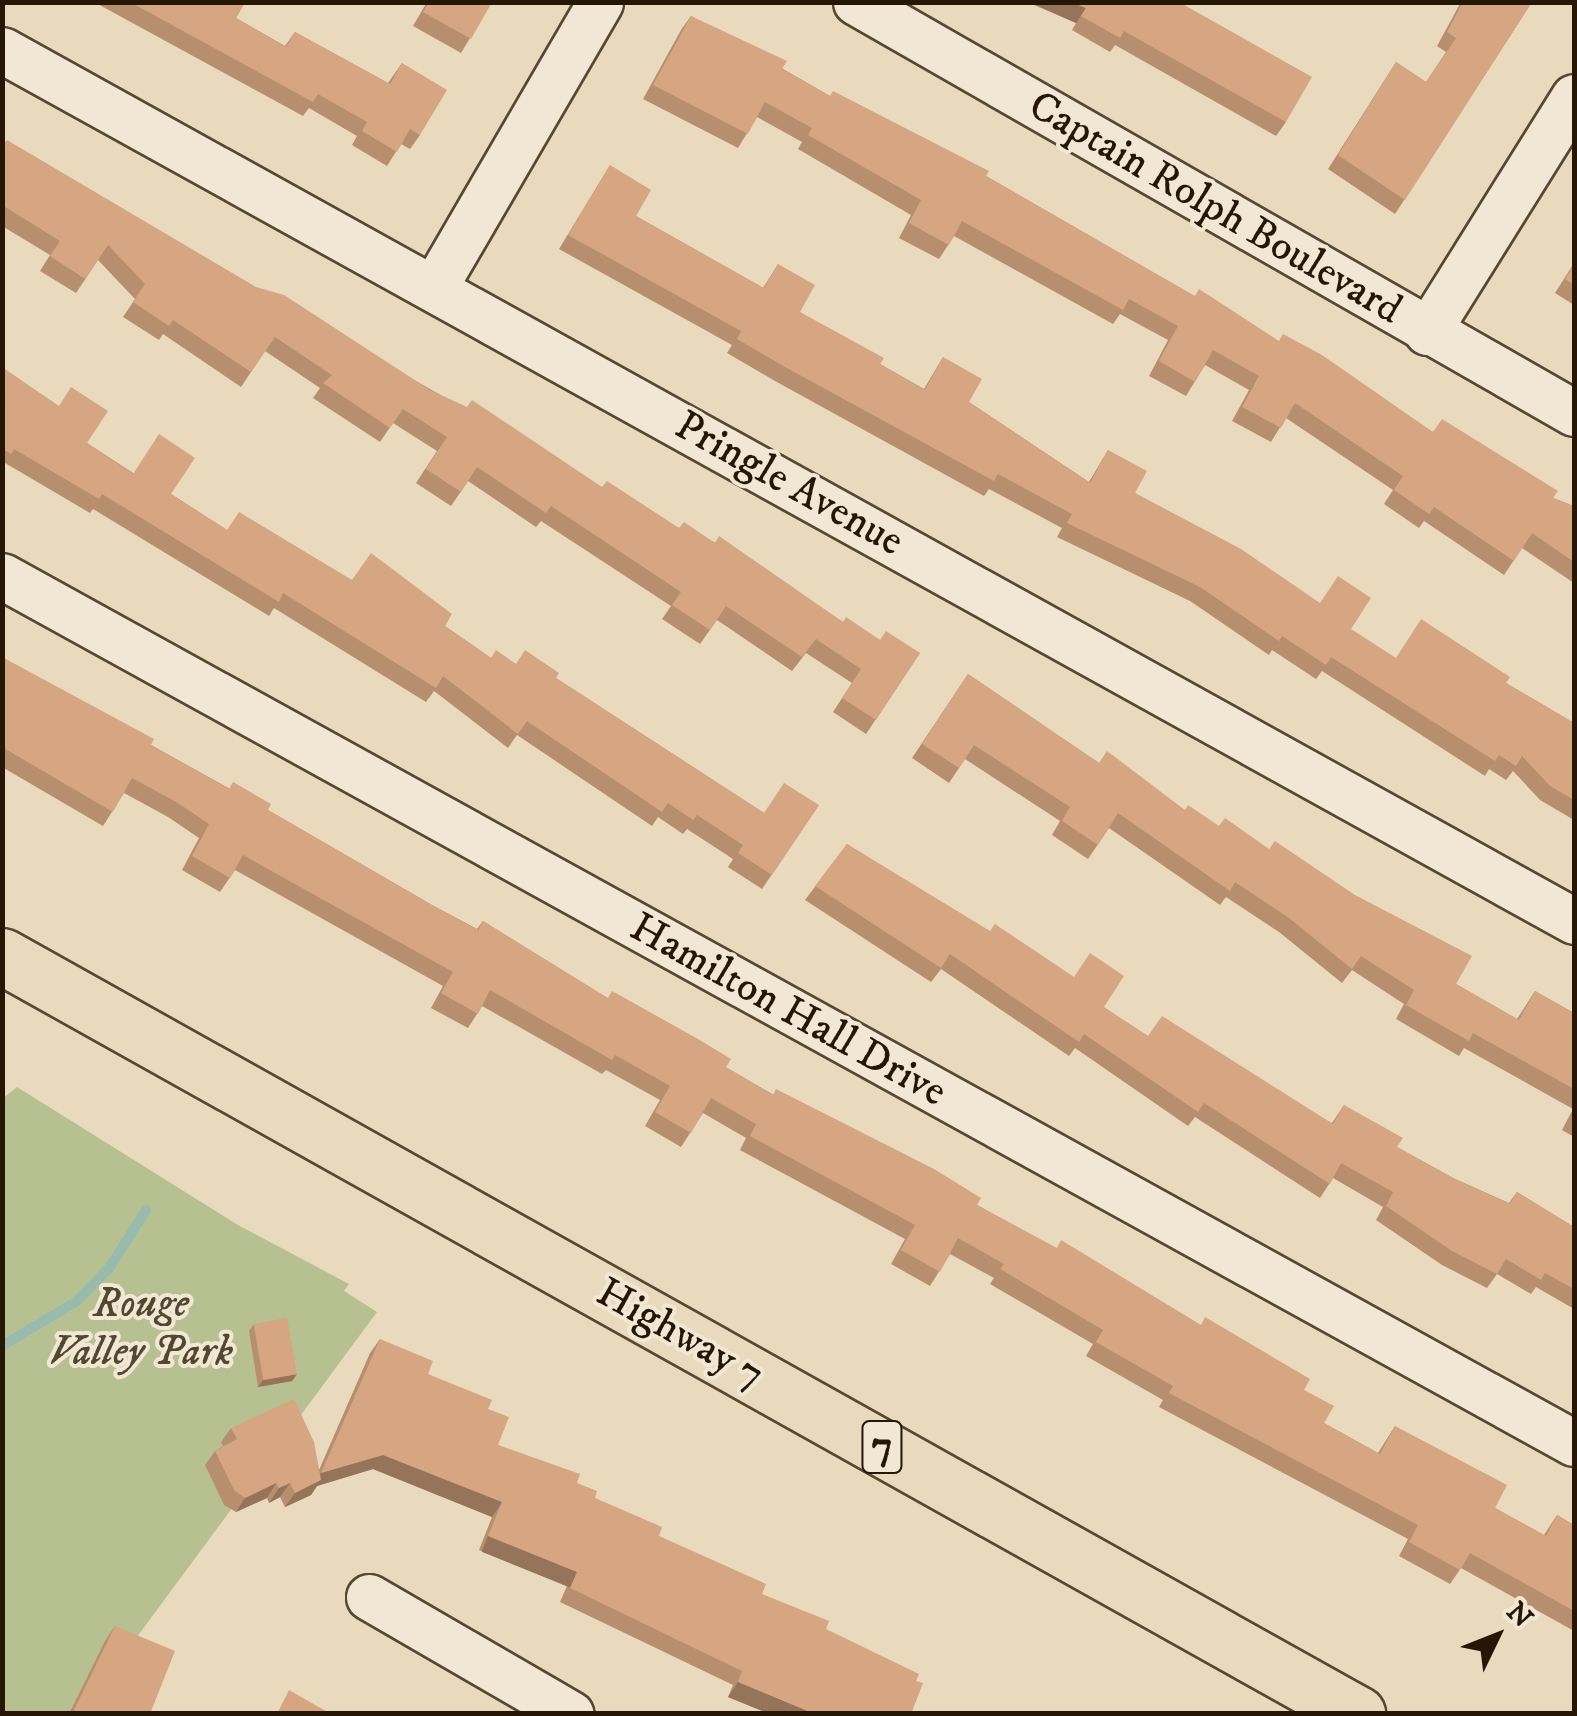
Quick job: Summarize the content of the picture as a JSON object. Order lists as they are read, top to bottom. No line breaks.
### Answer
{"streets":{"main road":["Highway 7","7"],"street":["Captain Rolph Boulevard","Pringle Avenue","Hamilton Hall Drive"]},"parks":["Rouge Valley Park"],"north":"top right"}
